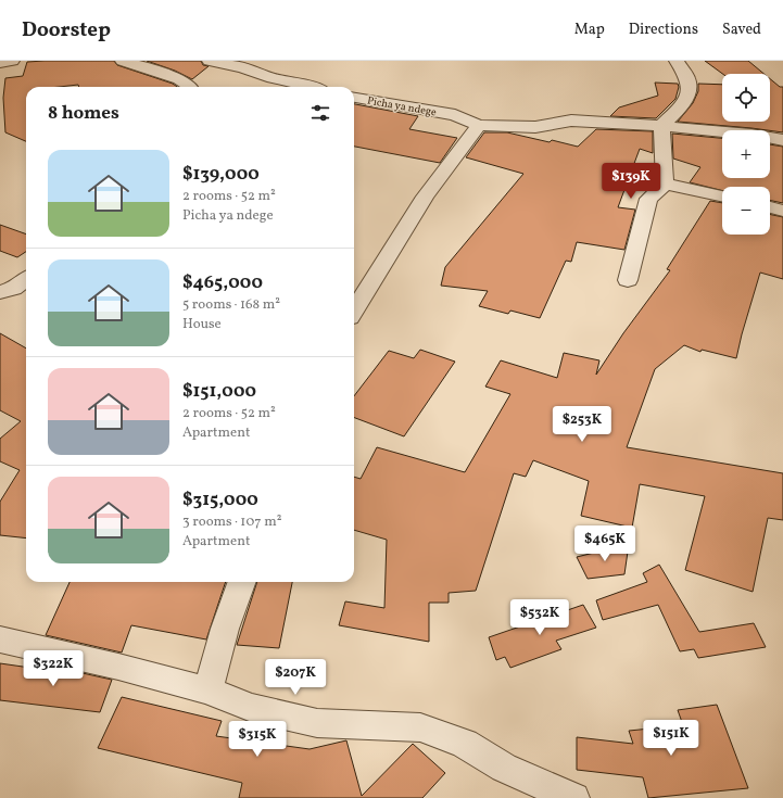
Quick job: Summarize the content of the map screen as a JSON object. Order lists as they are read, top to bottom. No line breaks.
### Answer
{"streets":{"street":["Picha ya ndege"]},"page":{"header":"Doorstep","nav":["Map","Directions","Saved"],"map_buttons":["+","−"],"heading":"8 homes","list":[{"name":"$139,000","note":"2 rooms · 52 m² · Picha ya ndege"},{"name":"$465,000","note":"5 rooms · 168 m² · House"},{"name":"$151,000","note":"2 rooms · 52 m² · Apartment"},{"name":"$315,000","note":"3 rooms · 107 m² · Apartment"}],"price":["$139K","$253K","$465K","$532K","$322K","$207K","$151K","$315K"]}}
